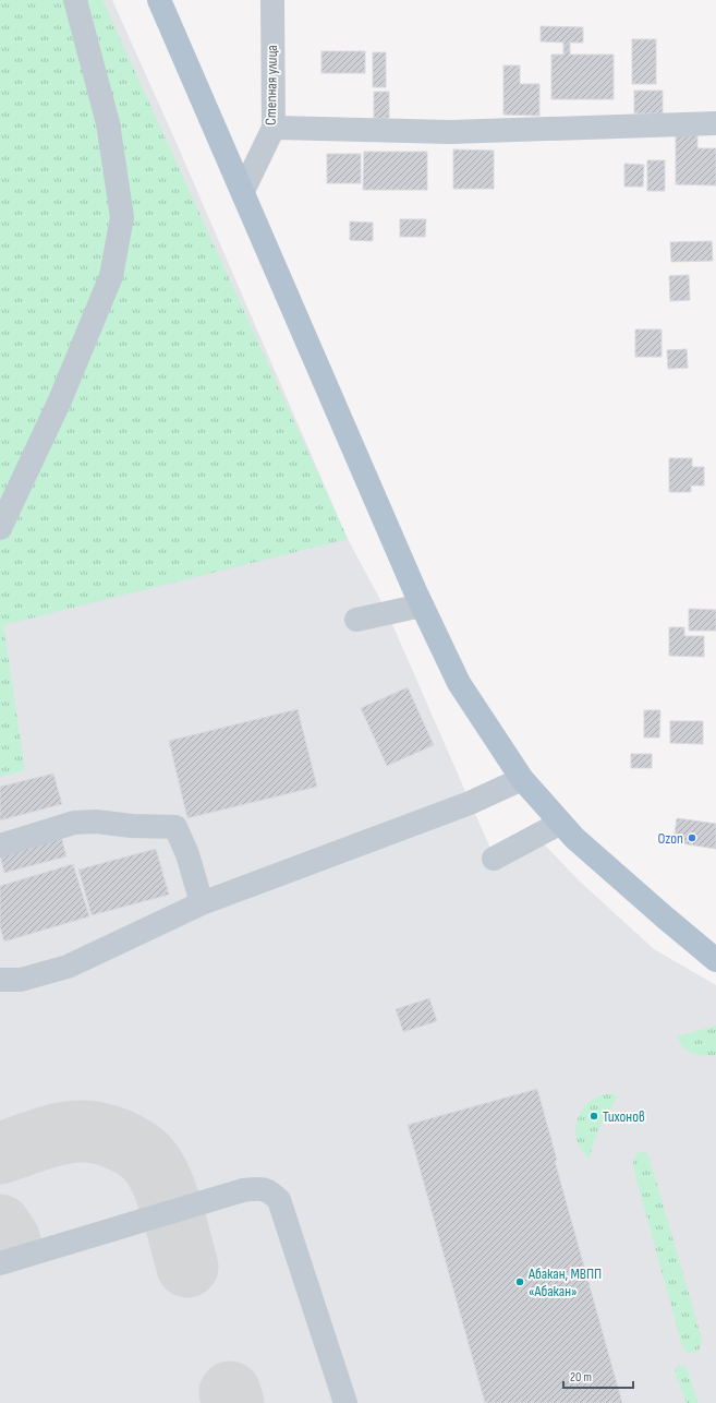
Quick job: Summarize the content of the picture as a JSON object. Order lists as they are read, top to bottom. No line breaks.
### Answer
{"streets":{"street":["Степная улица"]},"places":["Ozon","Тихонов","Абакан, МВПП «Абакан»"],"scale_bar":"20 m"}
